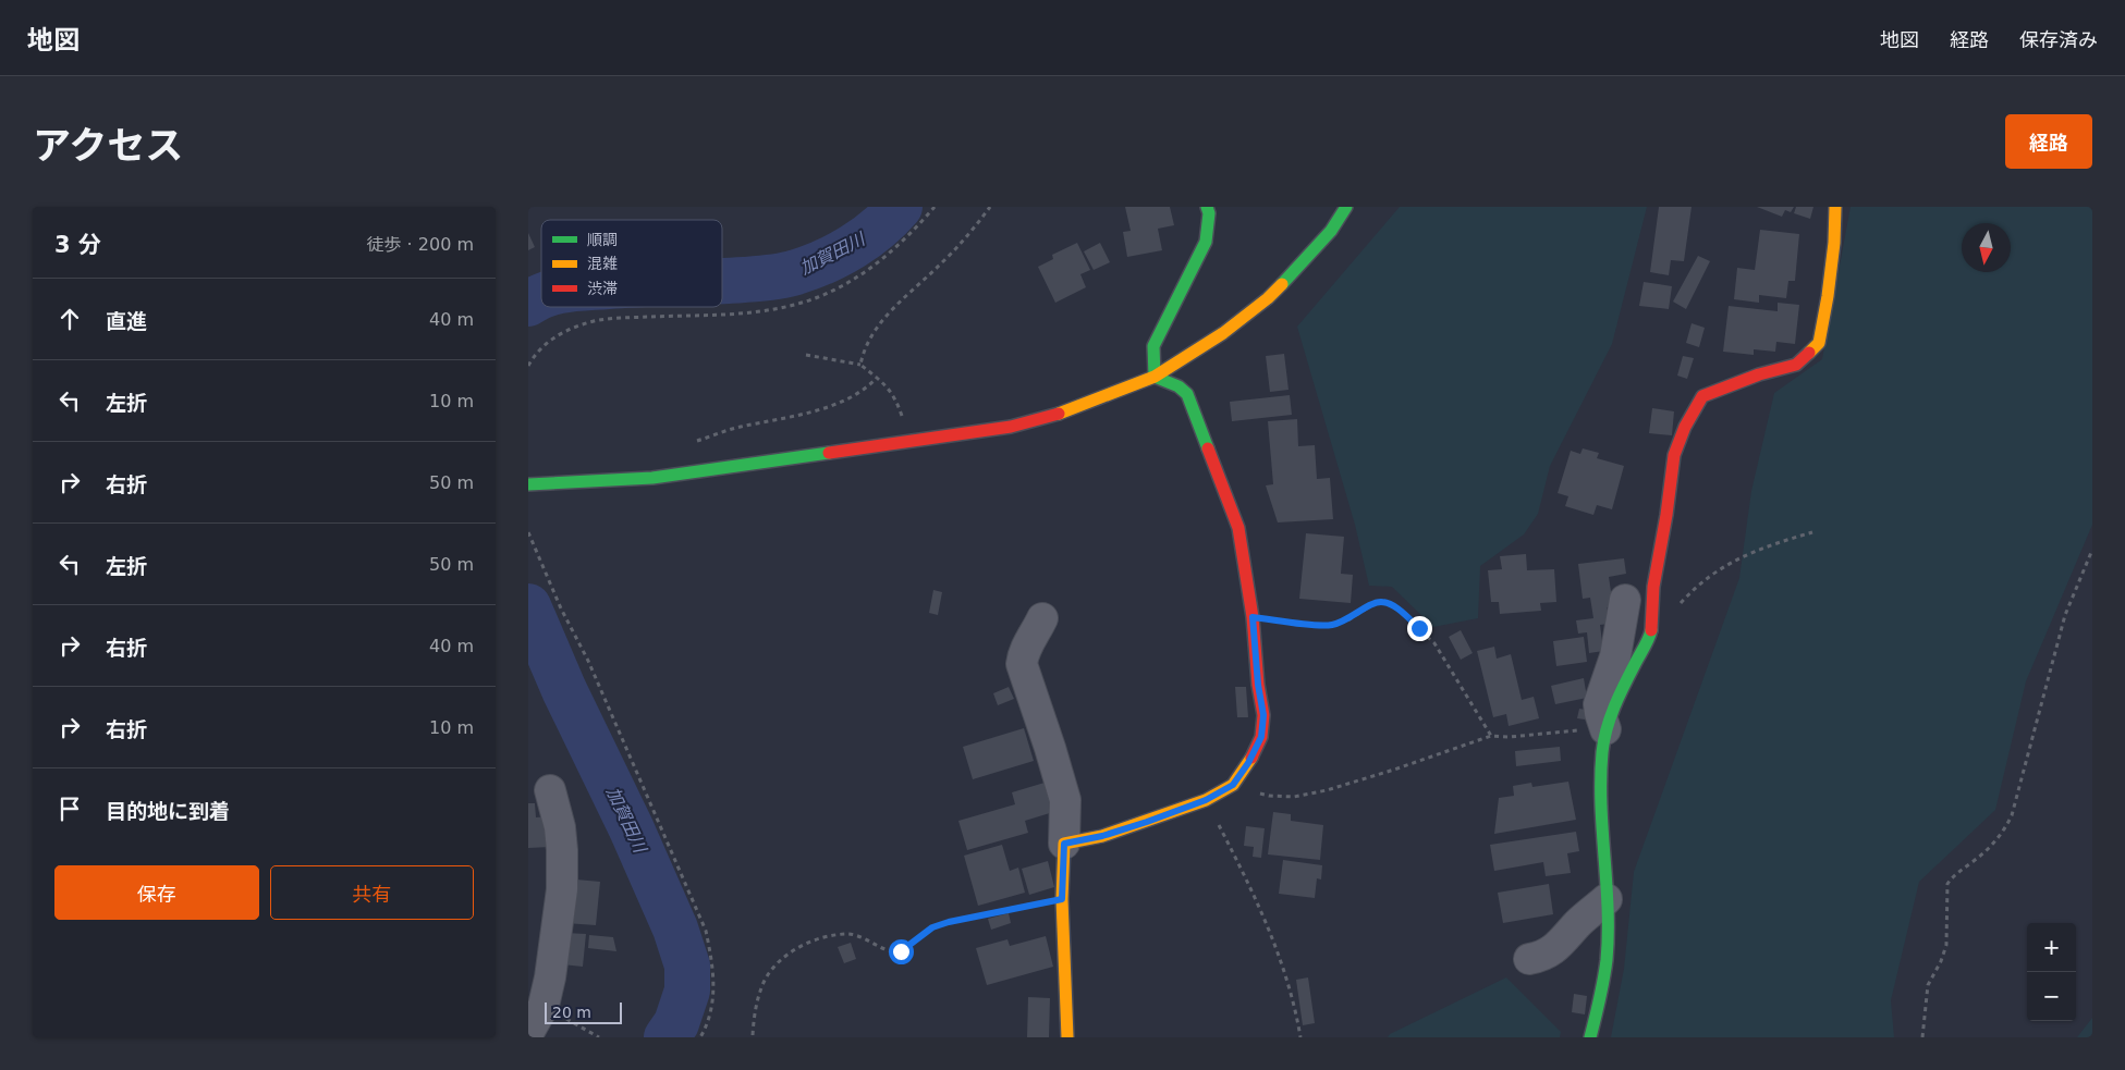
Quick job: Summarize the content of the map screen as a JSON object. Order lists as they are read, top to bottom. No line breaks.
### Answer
{"water":["加賀田川"],"legend":["順調","混雑","渋滞"],"scale_bar":"20 m","north":"bottom","page":{"header":"地図","nav":["地図","経路","保存済み"],"title":"アクセス","buttons":["経路",["保存","共有"]],"heading":["3 分","徒歩 · 200 m"],"list":[["直進","40 m"],["左折","10 m"],["右折","50 m"],["左折","50 m"],["右折","40 m"],["右折","10 m"],"目的地に到着"],"map_buttons":["+","−"],"scale":"20 m"}}
